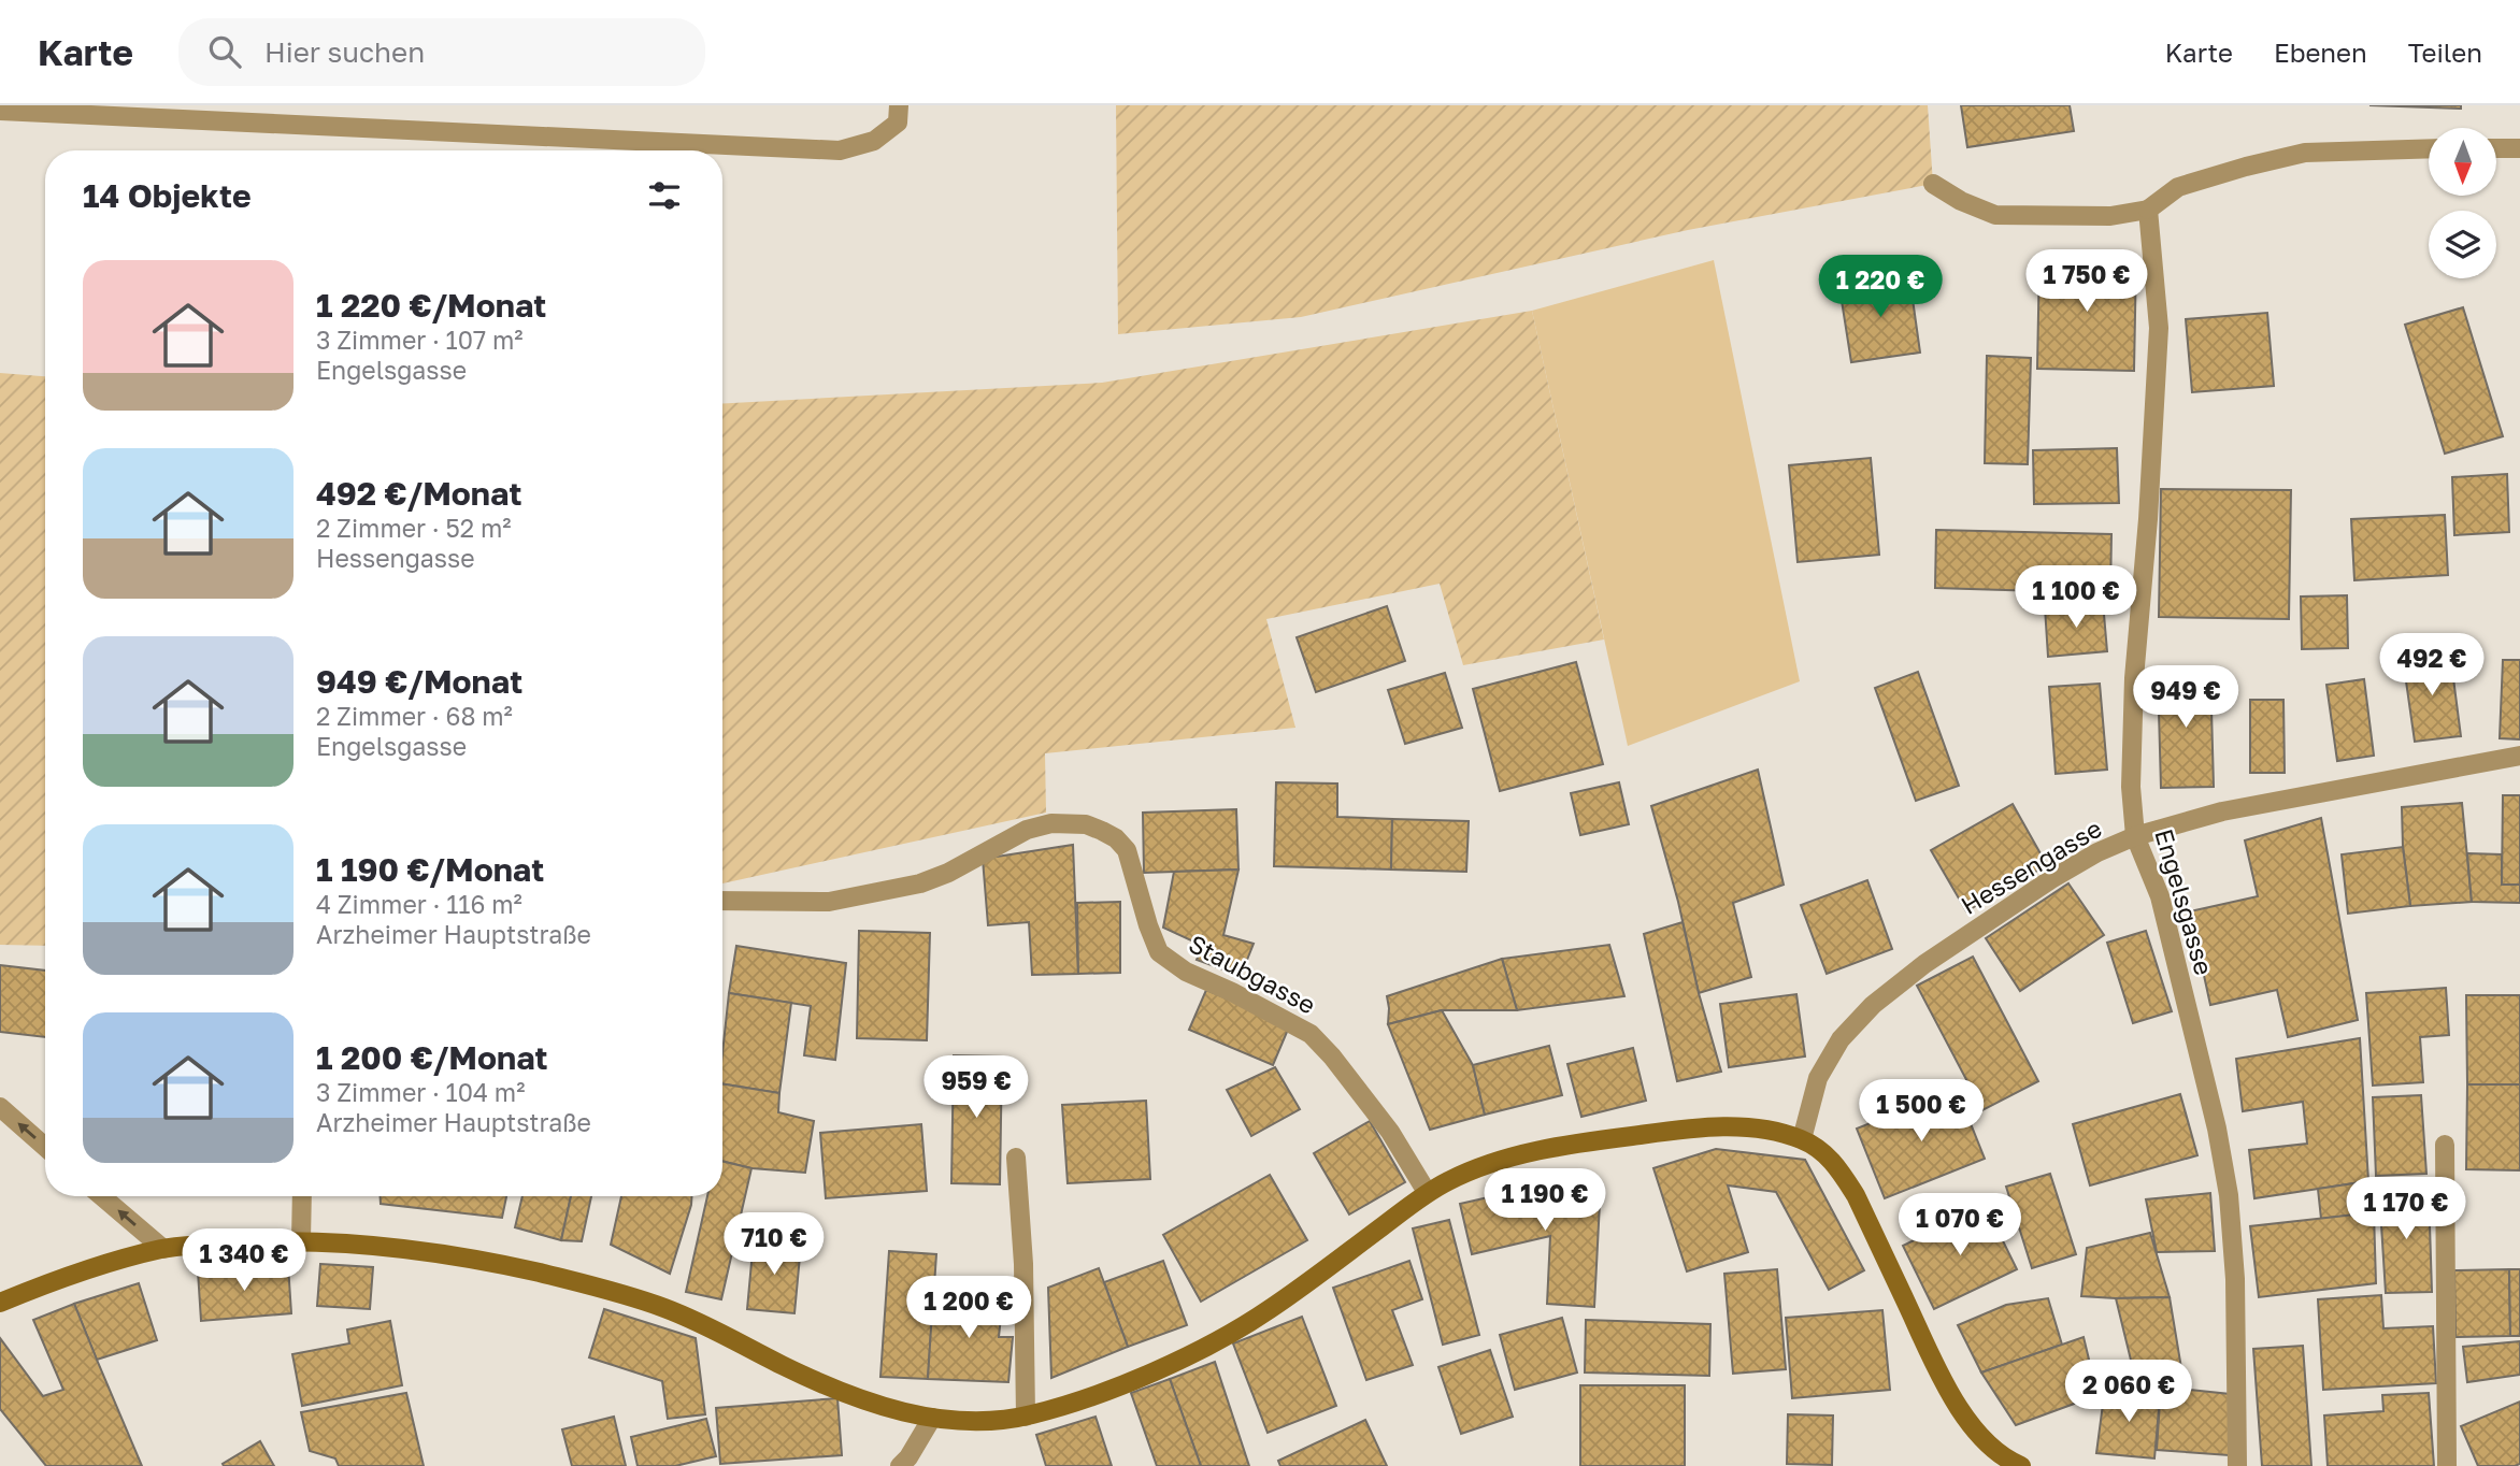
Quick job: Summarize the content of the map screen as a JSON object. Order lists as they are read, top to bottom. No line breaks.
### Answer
{"streets":{"street":["Hessengasse","Engelsgasse","Staubgasse"]},"crossings":[["Hessengasse","Engelsgasse"]],"north":"bottom","page":{"header":"Karte","search":"Hier suchen","nav":["Karte","Ebenen","Teilen"],"heading":"14 Objekte","list":[{"name":"1 220 €/Monat","note":"3 Zimmer · 107 m² · Engelsgasse"},{"name":"492 €/Monat","note":"2 Zimmer · 52 m² · Hessengasse"},{"name":"949 €/Monat","note":"2 Zimmer · 68 m² · Engelsgasse"},{"name":"1 190 €/Monat","note":"4 Zimmer · 116 m² · Arzheimer Hauptstraße"},{"name":"1 200 €/Monat","note":"3 Zimmer · 104 m² · Arzheimer Hauptstraße"}],"price":["1 750 €","1 220 €","1 100 €","492 €","949 €","959 €","1 500 €","1 190 €","1 170 €","1 070 €","710 €","1 340 €","1 200 €","2 060 €"]}}
